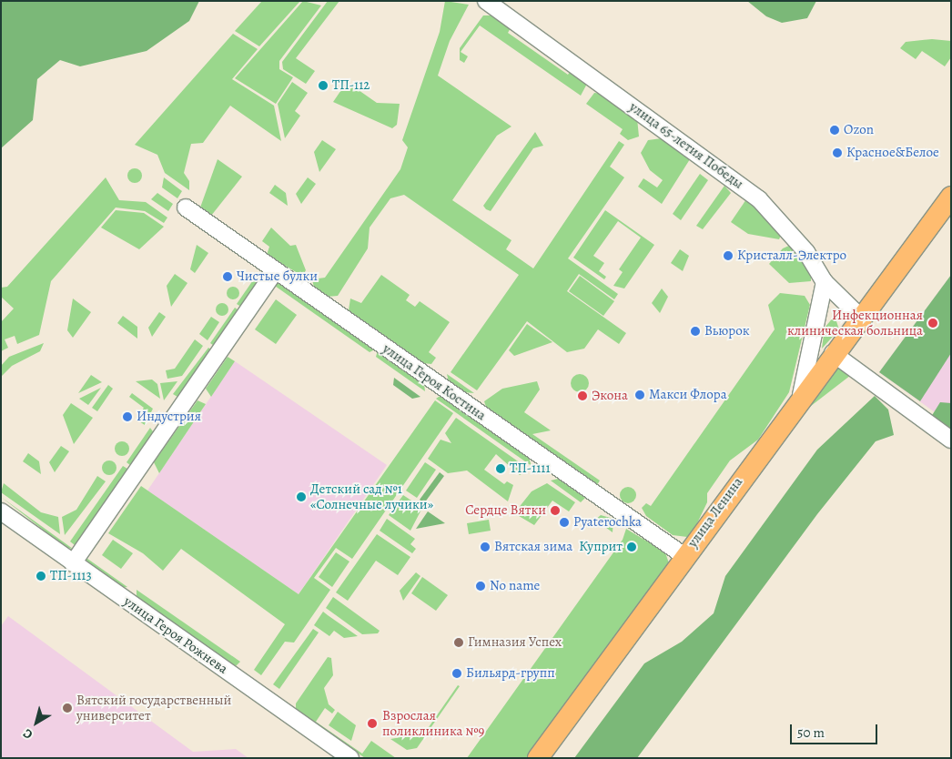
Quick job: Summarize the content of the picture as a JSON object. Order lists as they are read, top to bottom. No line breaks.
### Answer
{"streets":{"main road":["улица Ленина"],"street":["улица 65-летия Победы","улица Героя Костина","улица Героя Рожнева"]},"crossings":[["улица 65-летия Победы","улица Ленина"],["улица Героя Костина","улица Ленина"]],"places":["ТП-112","Ozon","Красное&Белое","Кристалл-Электро","Чистые булки","Инфекционная клиническая больница","Вьюрок","Макси Флора","Экона","Индустрия","ТП-1111","Детский сад №1 «Солнечные лучики»","Сердце Вятки","Pyaterochka","Вятская зима","Куприт","ТП-1113","No name","Гимназия Успех","Бильярд-групп","Вятский государственный университет","Взрослая поликлиника №9"],"scale_bar":"50 m","north":"bottom left"}
